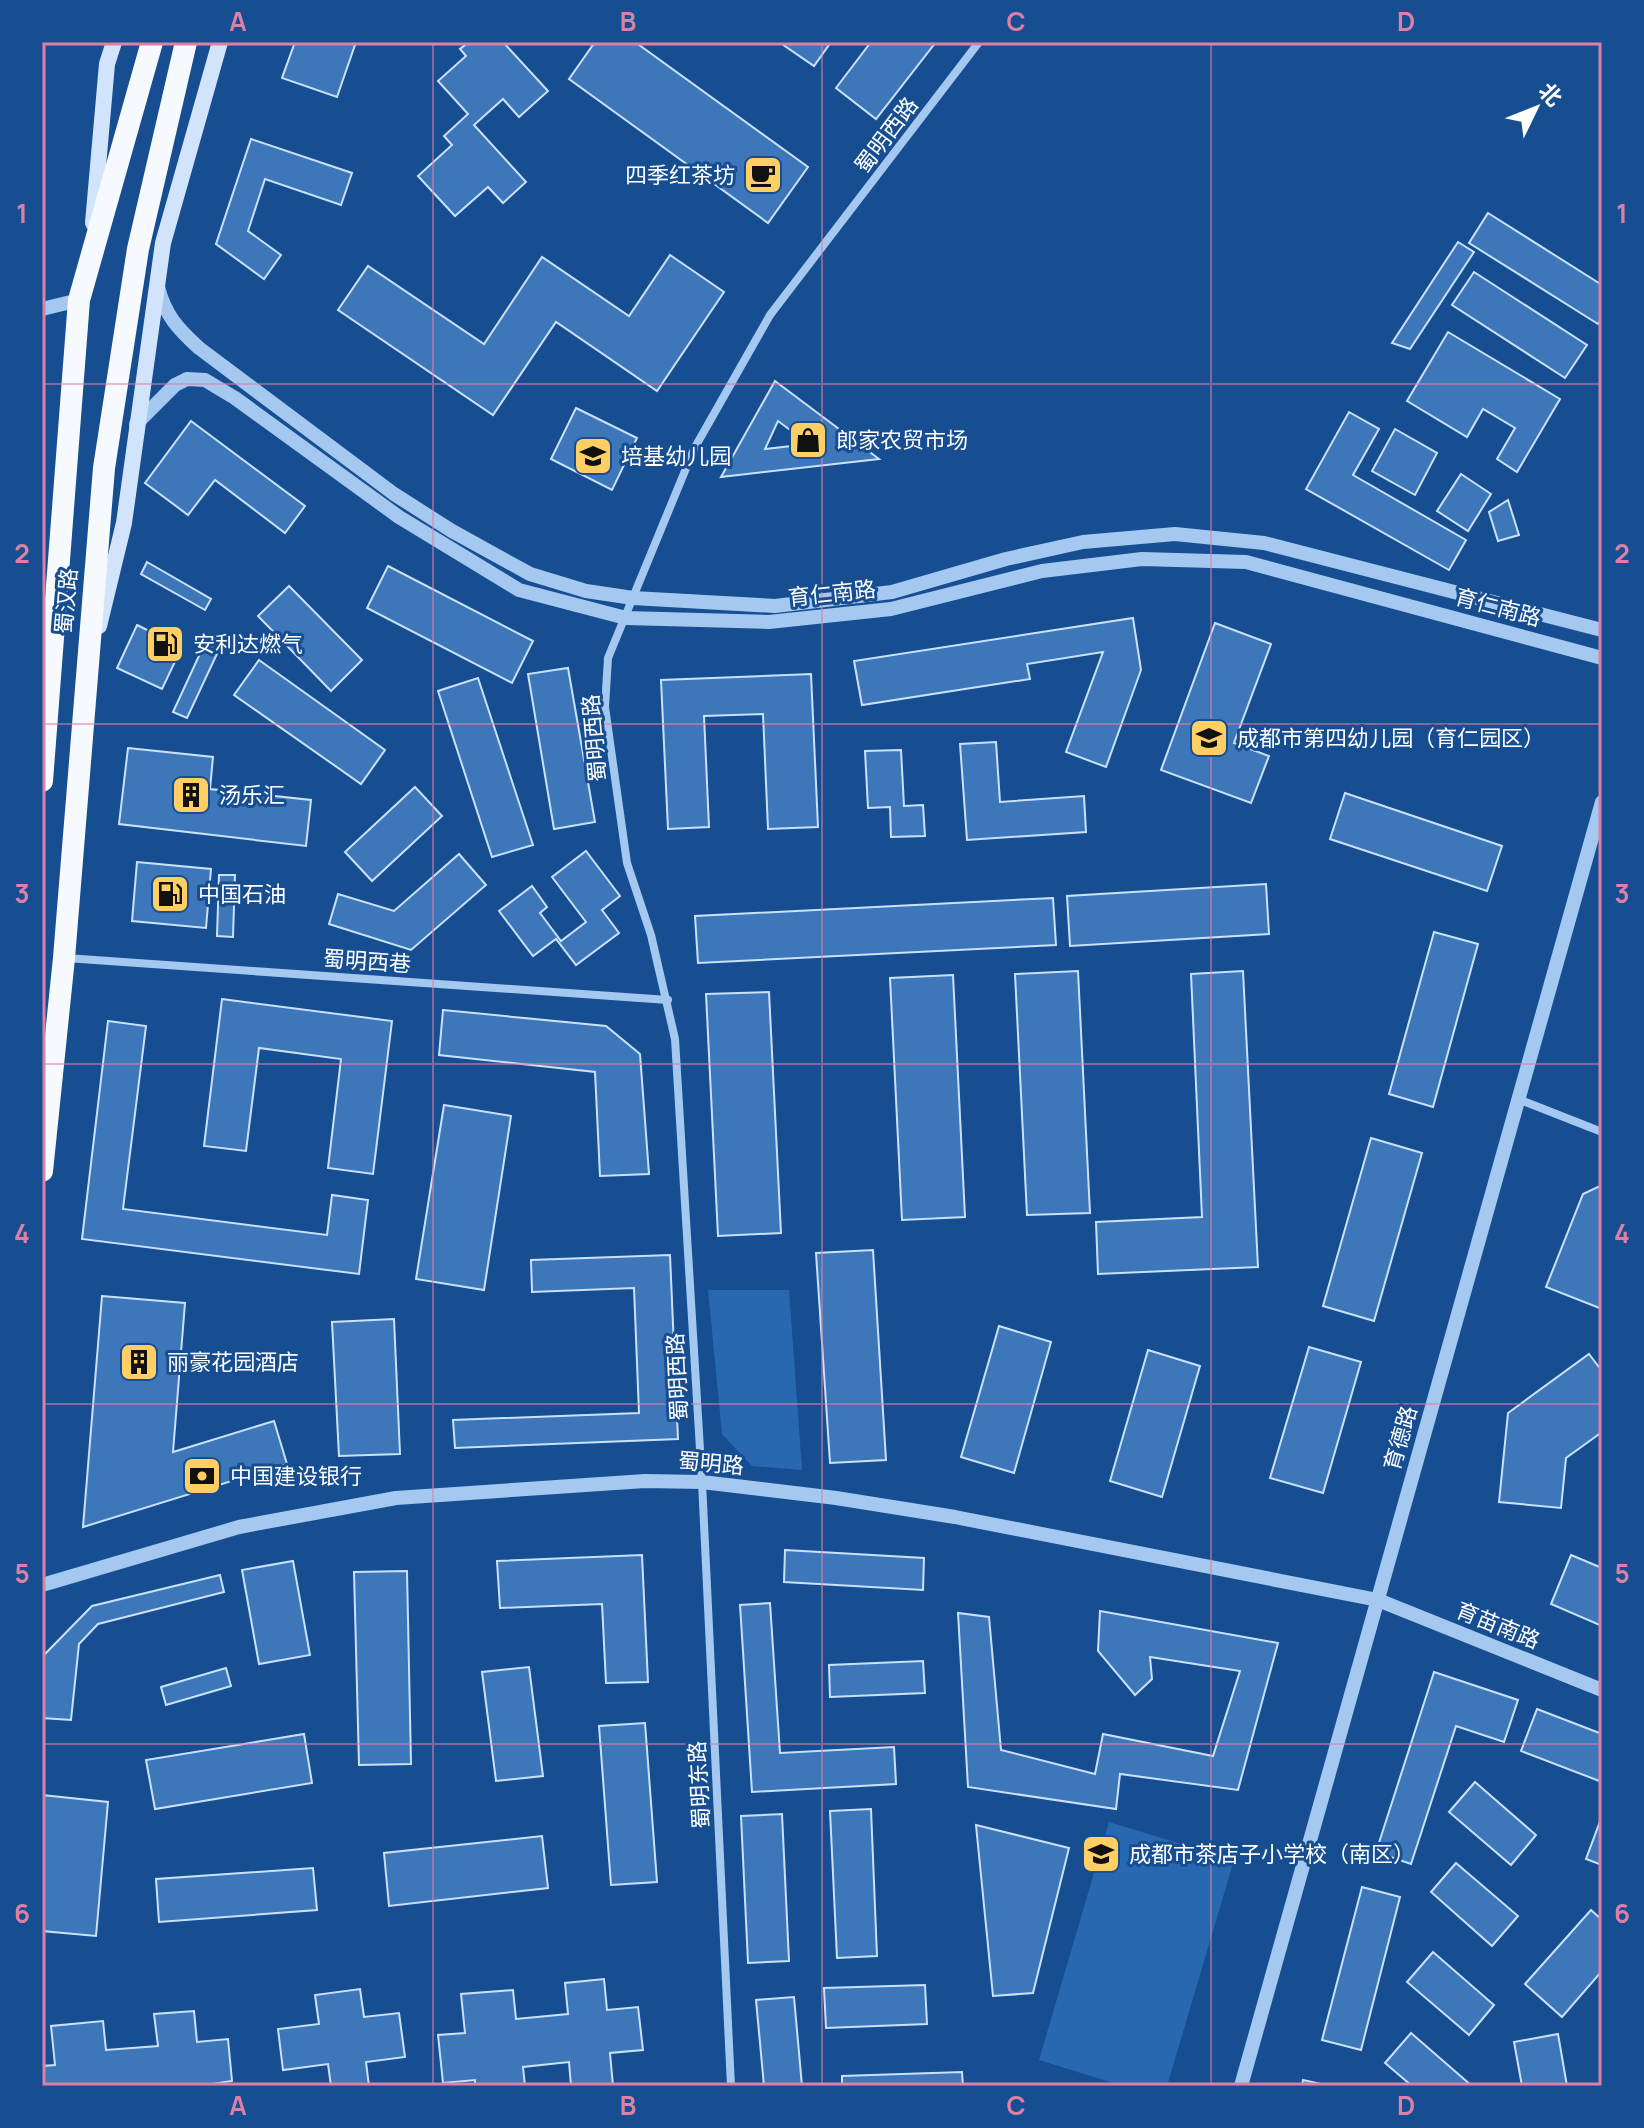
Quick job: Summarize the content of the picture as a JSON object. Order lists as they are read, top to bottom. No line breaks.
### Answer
{"streets":{"highway":["蜀汉路"],"street":["蜀明西路","育仁南路","蜀明西巷","育德路","蜀明路","育苗南路","蜀明东路"]},"crossings":[["蜀明西路","育仁南路"],["蜀明西路","蜀明西巷"],["蜀明西路","蜀明路"],["蜀明西路","蜀明东路"],["蜀汉路","蜀明西巷"],["育德路","蜀明路"],["育德路","育苗南路"],["蜀明路","育苗南路"],["蜀明路","蜀明东路"]],"places":{"cafe":["四季红茶坊"],"shop":["郎家农贸市场"],"school or university":["培基幼儿园","成都市第四幼儿园（育仁园区）","成都市茶店子小学校（南区）"],"fuel station":["安利达燃气","中国石油"],"building":["汤乐汇","丽豪花园酒店"],"bank":["中国建设银行"]},"north":"top right","grid":{"columns":["A","B","C","D"],"rows":["1","2","3","4","5","6"]}}
